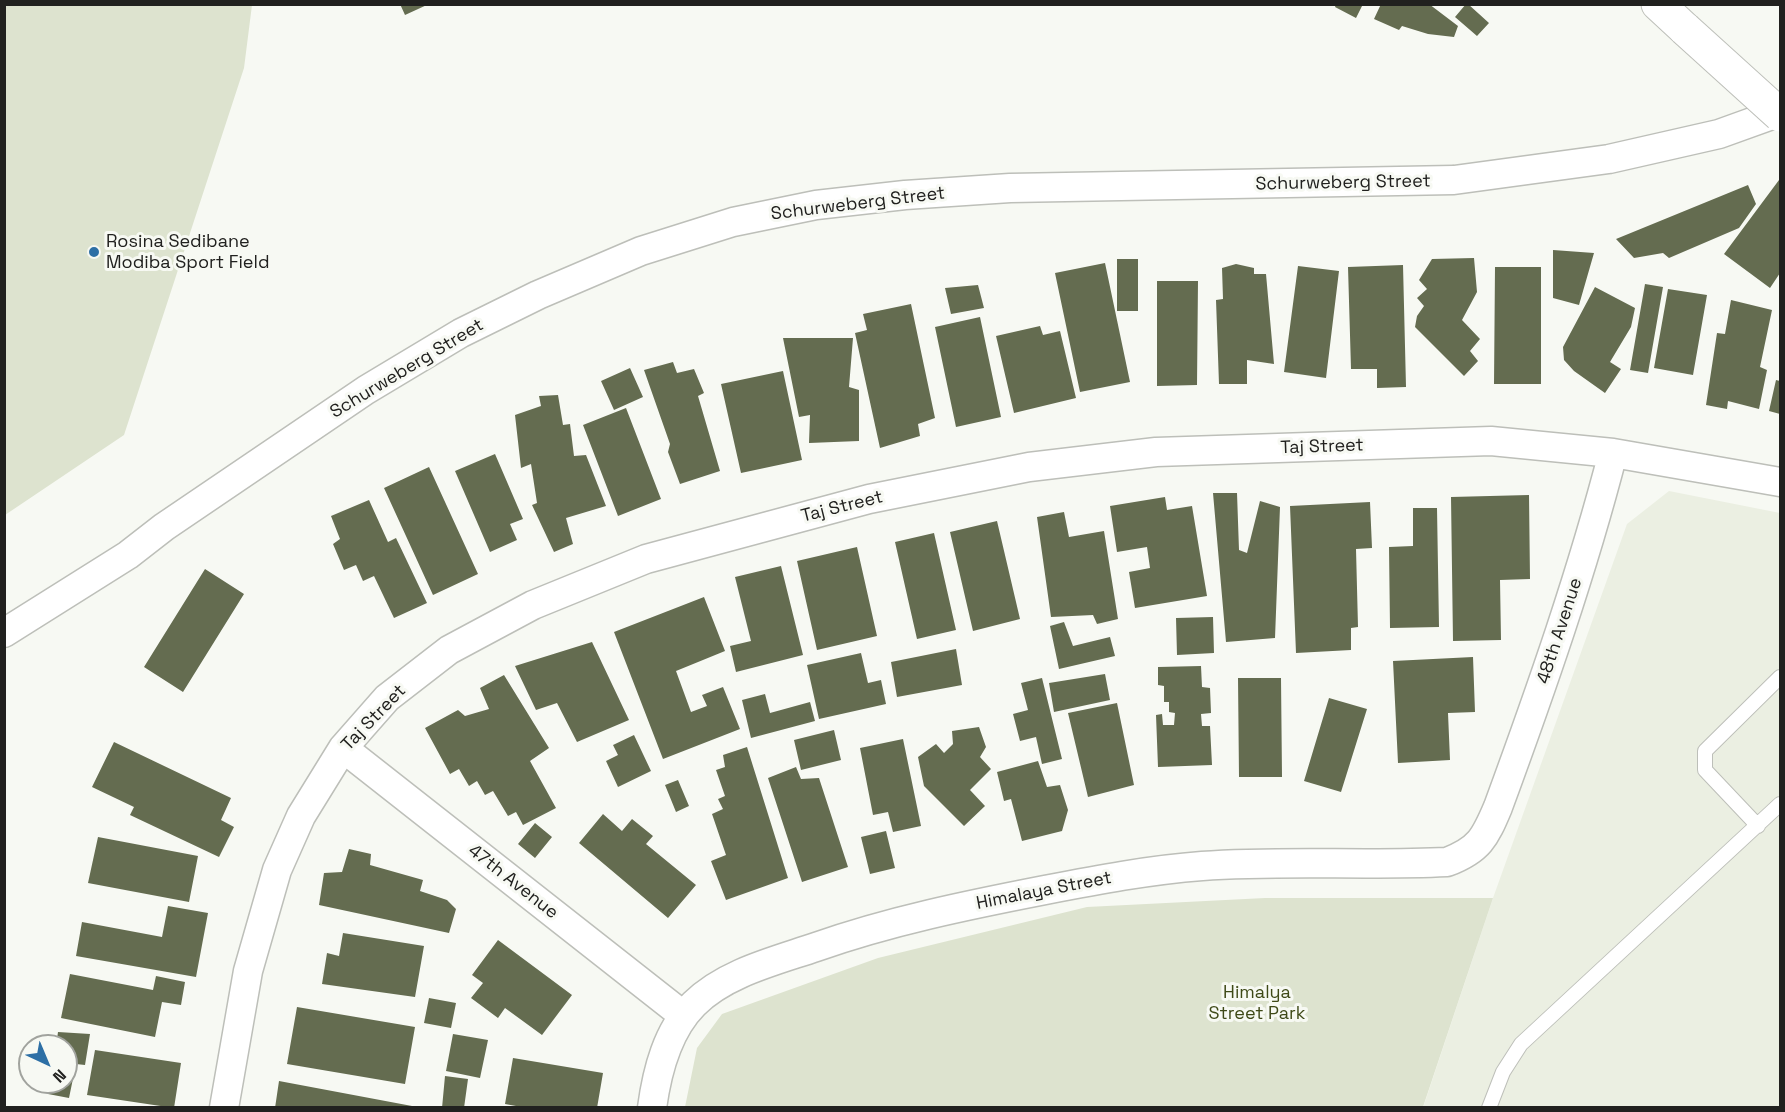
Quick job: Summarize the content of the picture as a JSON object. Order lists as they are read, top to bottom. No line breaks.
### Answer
{"streets":{"street":["Schurweberg Street","Taj Street","48th Avenue","47th Avenue","Himalaya Street"]},"crossings":[["Taj Street","48th Avenue"],["Taj Street","47th Avenue"],["48th Avenue","Himalaya Street"],["47th Avenue","Himalaya Street"]],"parks":["Himalya Street Park"],"places":["Rosina Sedibane Modiba Sport Field"],"north":"bottom right"}
